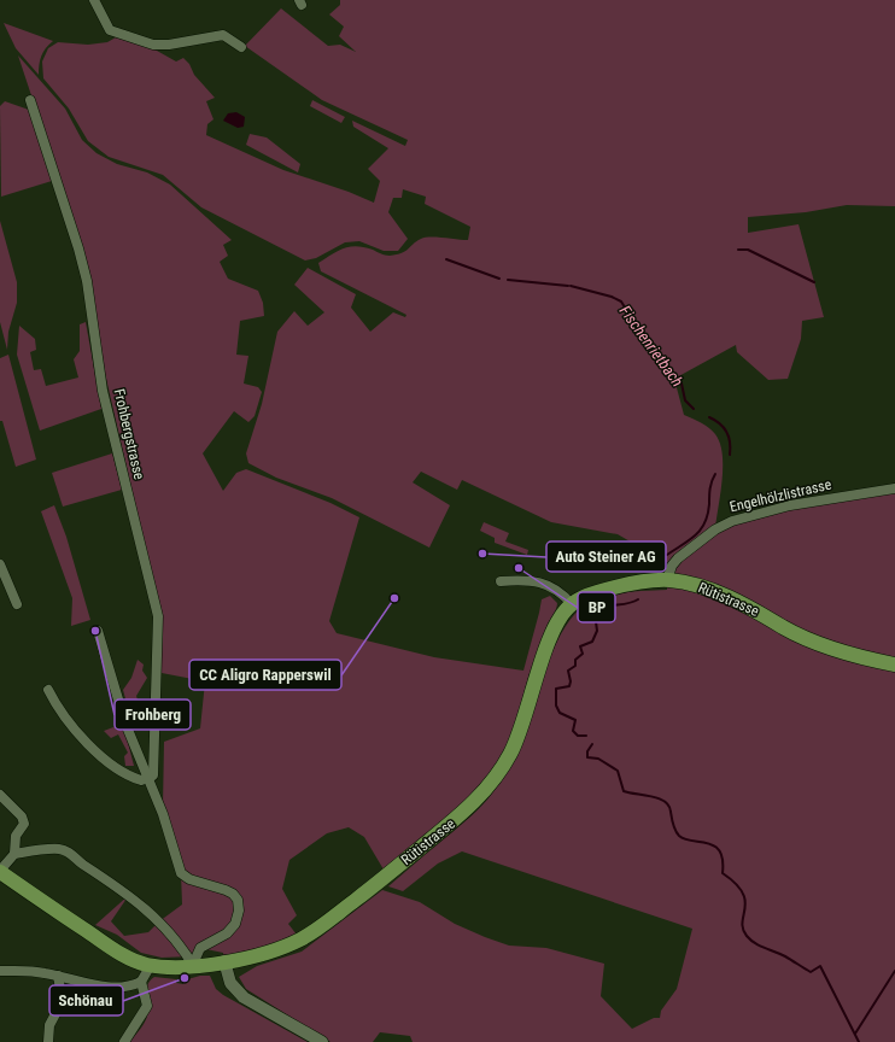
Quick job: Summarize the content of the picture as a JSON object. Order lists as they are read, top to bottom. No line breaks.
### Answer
{"streets":{"main road":["Rütistrasse"],"street":["Frohbergstrasse","Engelhölzlistrasse"]},"crossings":[["Engelhölzlistrasse","Rütistrasse"]],"water":["Fischenrietbach"],"places":["Auto Steiner AG","BP","CC Aligro Rapperswil","Frohberg","Schönau"]}
